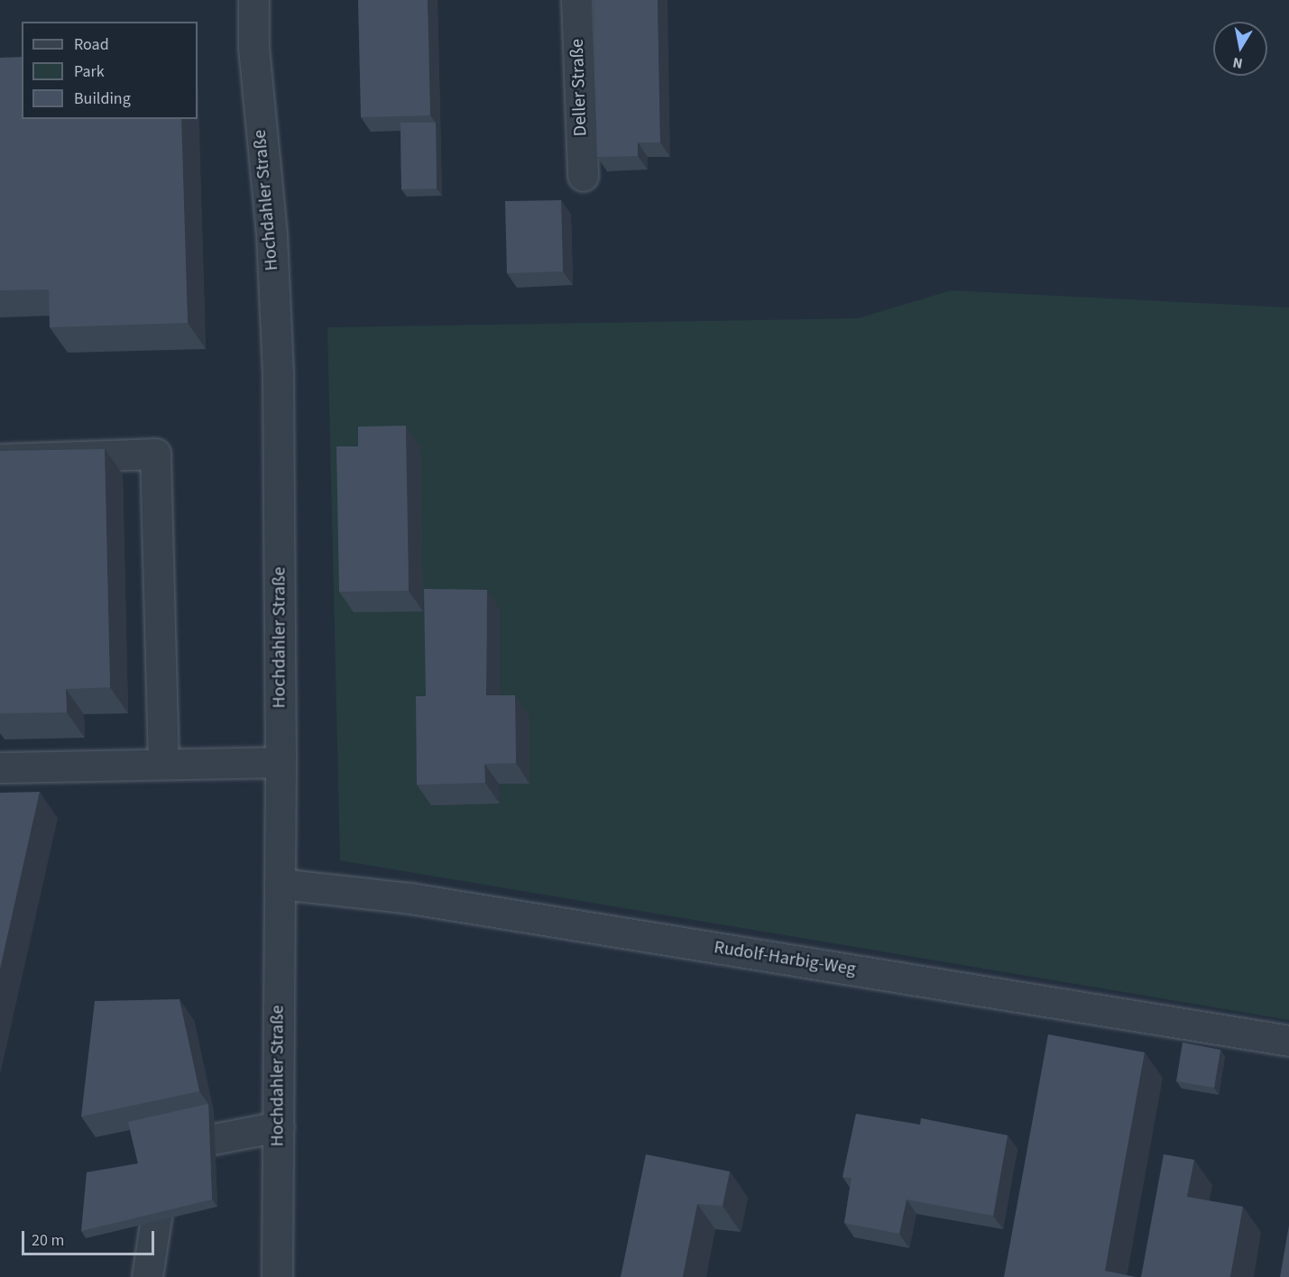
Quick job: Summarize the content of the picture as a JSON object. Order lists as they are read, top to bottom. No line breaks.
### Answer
{"streets":{"street":["Deller Straße","Hochdahler Straße","Rudolf-Harbig-Weg"]},"crossings":[["Hochdahler Straße","Rudolf-Harbig-Weg"]],"legend":["Road","Park","Building"],"scale_bar":"20 m","north":"bottom"}
